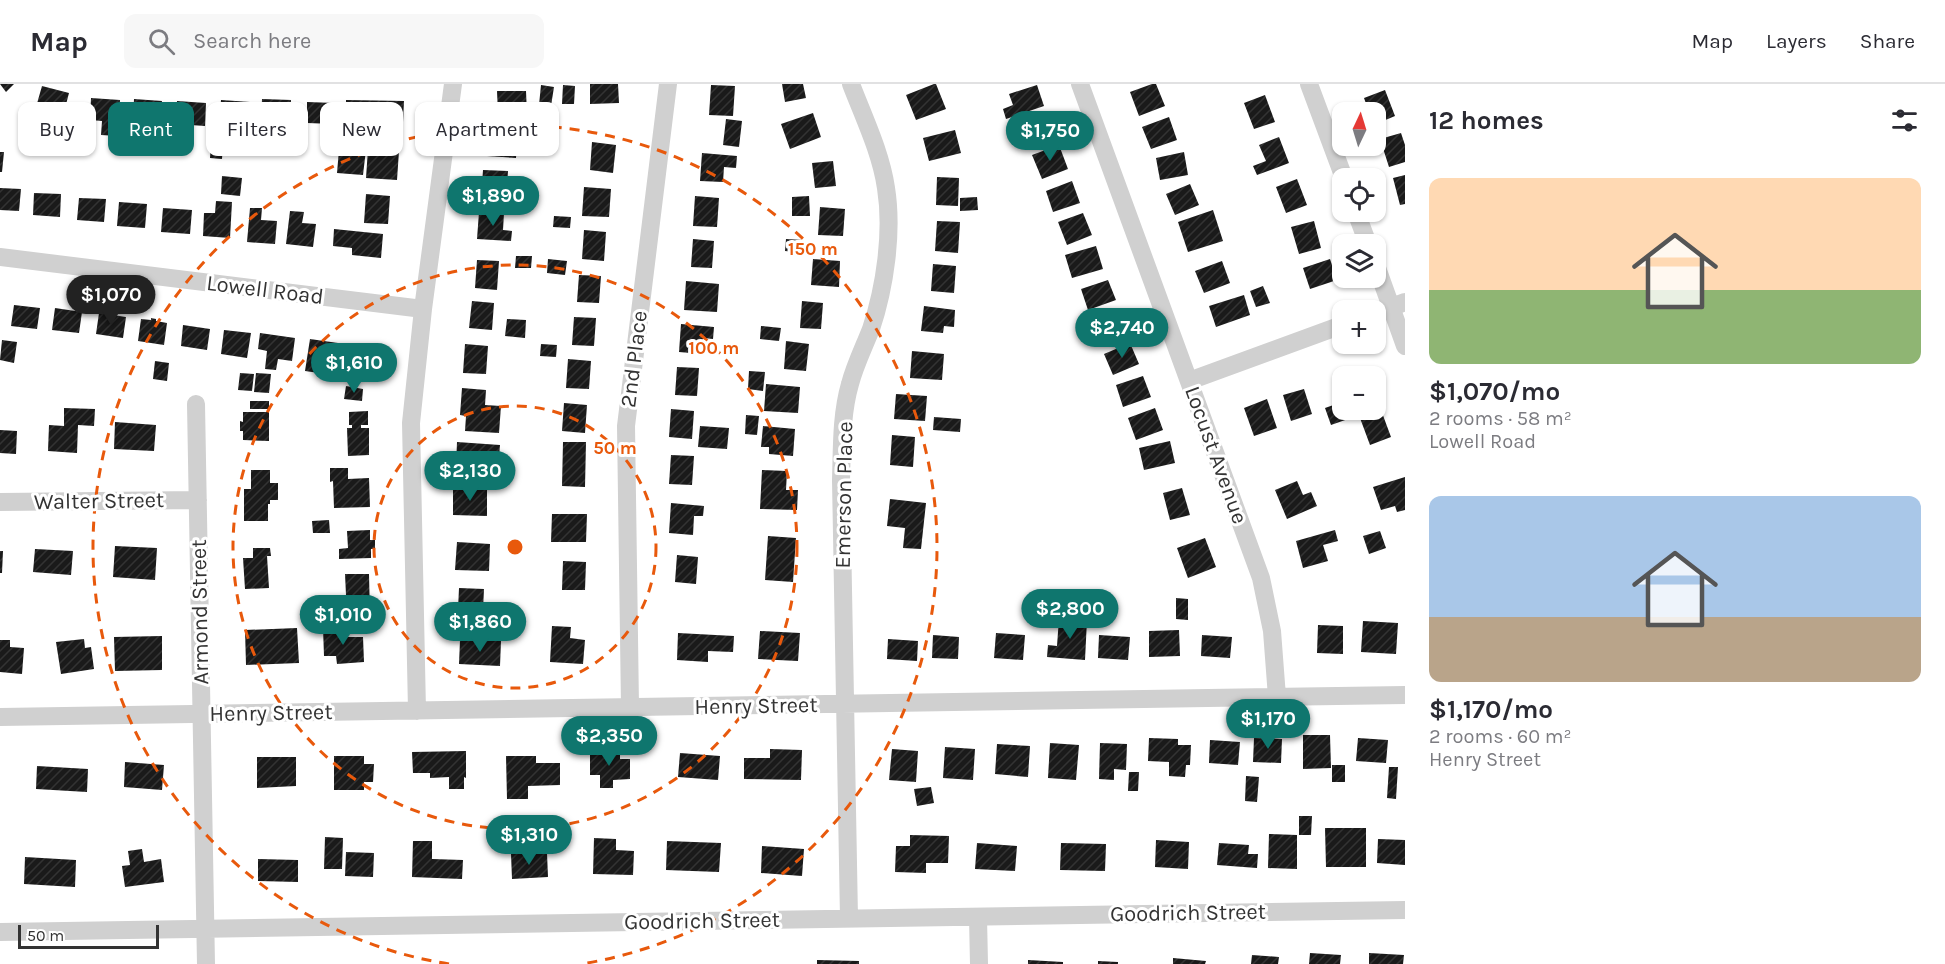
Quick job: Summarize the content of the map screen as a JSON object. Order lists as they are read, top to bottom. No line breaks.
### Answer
{"streets":{"street":["Lowell Road","2nd Place","Locust Avenue","Emerson Place","Walter Street","Armond Street","Henry Street","Goodrich Street"]},"crossings":[["2nd Place","Henry Street"],["Locust Avenue","Henry Street"],["Emerson Place","Henry Street"],["Emerson Place","Goodrich Street"],["Walter Street","Armond Street"],["Armond Street","Henry Street"],["Armond Street","Goodrich Street"]],"scale_bar":"50 m","north":"top","page":{"header":"Map","search":"Search here","nav":["Map","Layers","Share"],"heading":"12 homes","map_buttons":["+","−"],"chip":["Buy","Rent","Filters","New","Apartment"],"price":["$1,750","$1,890","$1,070","$2,740","$1,610","$2,130","$2,800","$1,010","$1,860","$1,170","$2,350","$1,310"],"list":[{"name":"$1,070/mo","note":"2 rooms · 58 m² · Lowell Road"},{"name":"$1,170/mo","note":"2 rooms · 60 m² · Henry Street"}],"scale":"50 m"},"rings":["150 m","100 m","50 m"]}
